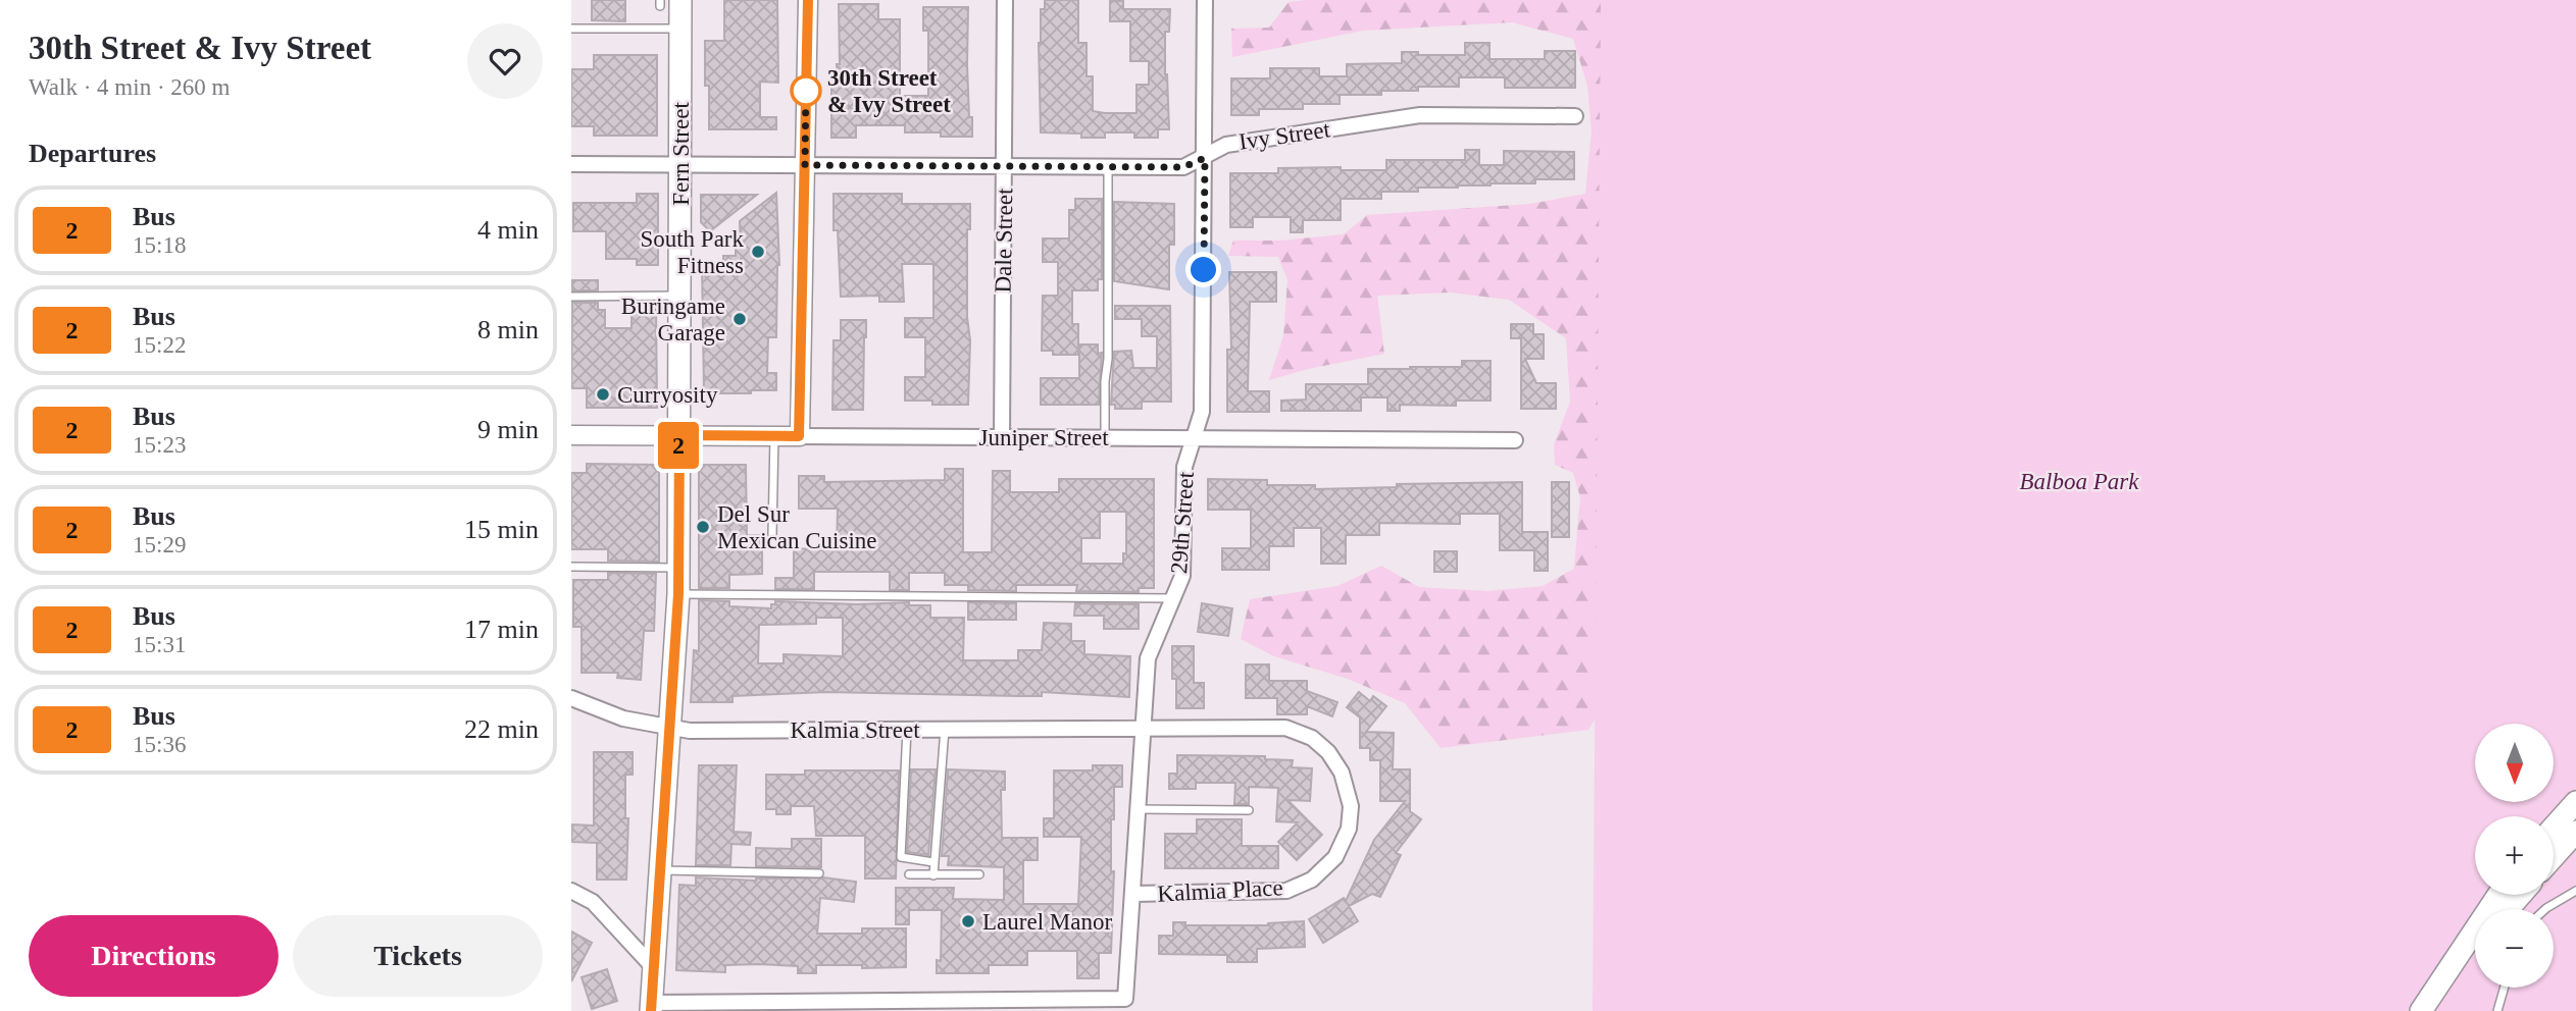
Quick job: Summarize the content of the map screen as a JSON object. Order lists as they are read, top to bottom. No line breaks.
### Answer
{"streets":{"main road":["Fern Street"],"street":["Ivy Street","Dale Street","Juniper Street","29th Street","Kalmia Street","Kalmia Place"]},"crossings":[["Ivy Street","Fern Street"],["Ivy Street","Dale Street"],["Ivy Street","29th Street"],["Fern Street","Juniper Street"],["Fern Street","29th Street"],["Fern Street","Kalmia Street"],["Dale Street","Juniper Street"],["Juniper Street","29th Street"],["29th Street","Kalmia Street"],["29th Street","Kalmia Place"],["Kalmia Street","Kalmia Place"]],"parks":["Balboa Park"],"places":["30th Street & Ivy Street","South Park Fitness","Buringame Garage","Curryosity","Del Sur Mexican Cuisine","Laurel Manor"],"lines":["bus line 2"],"north":"bottom","page":{"heading":[["30th Street & Ivy Street","Walk · 4 min · 260 m"],"Departures"],"on_map":"2","list":[{"mark":"2","name":"Bus","note":"15:18","value":"4 min"},{"mark":"2","name":"Bus","note":"15:22","value":"8 min"},{"mark":"2","name":"Bus","note":"15:23","value":"9 min"},{"mark":"2","name":"Bus","note":"15:29","value":"15 min"},{"mark":"2","name":"Bus","note":"15:31","value":"17 min"},{"mark":"2","name":"Bus","note":"15:36","value":"22 min"}],"map_buttons":["+","−"],"buttons":["Directions","Tickets"]}}
